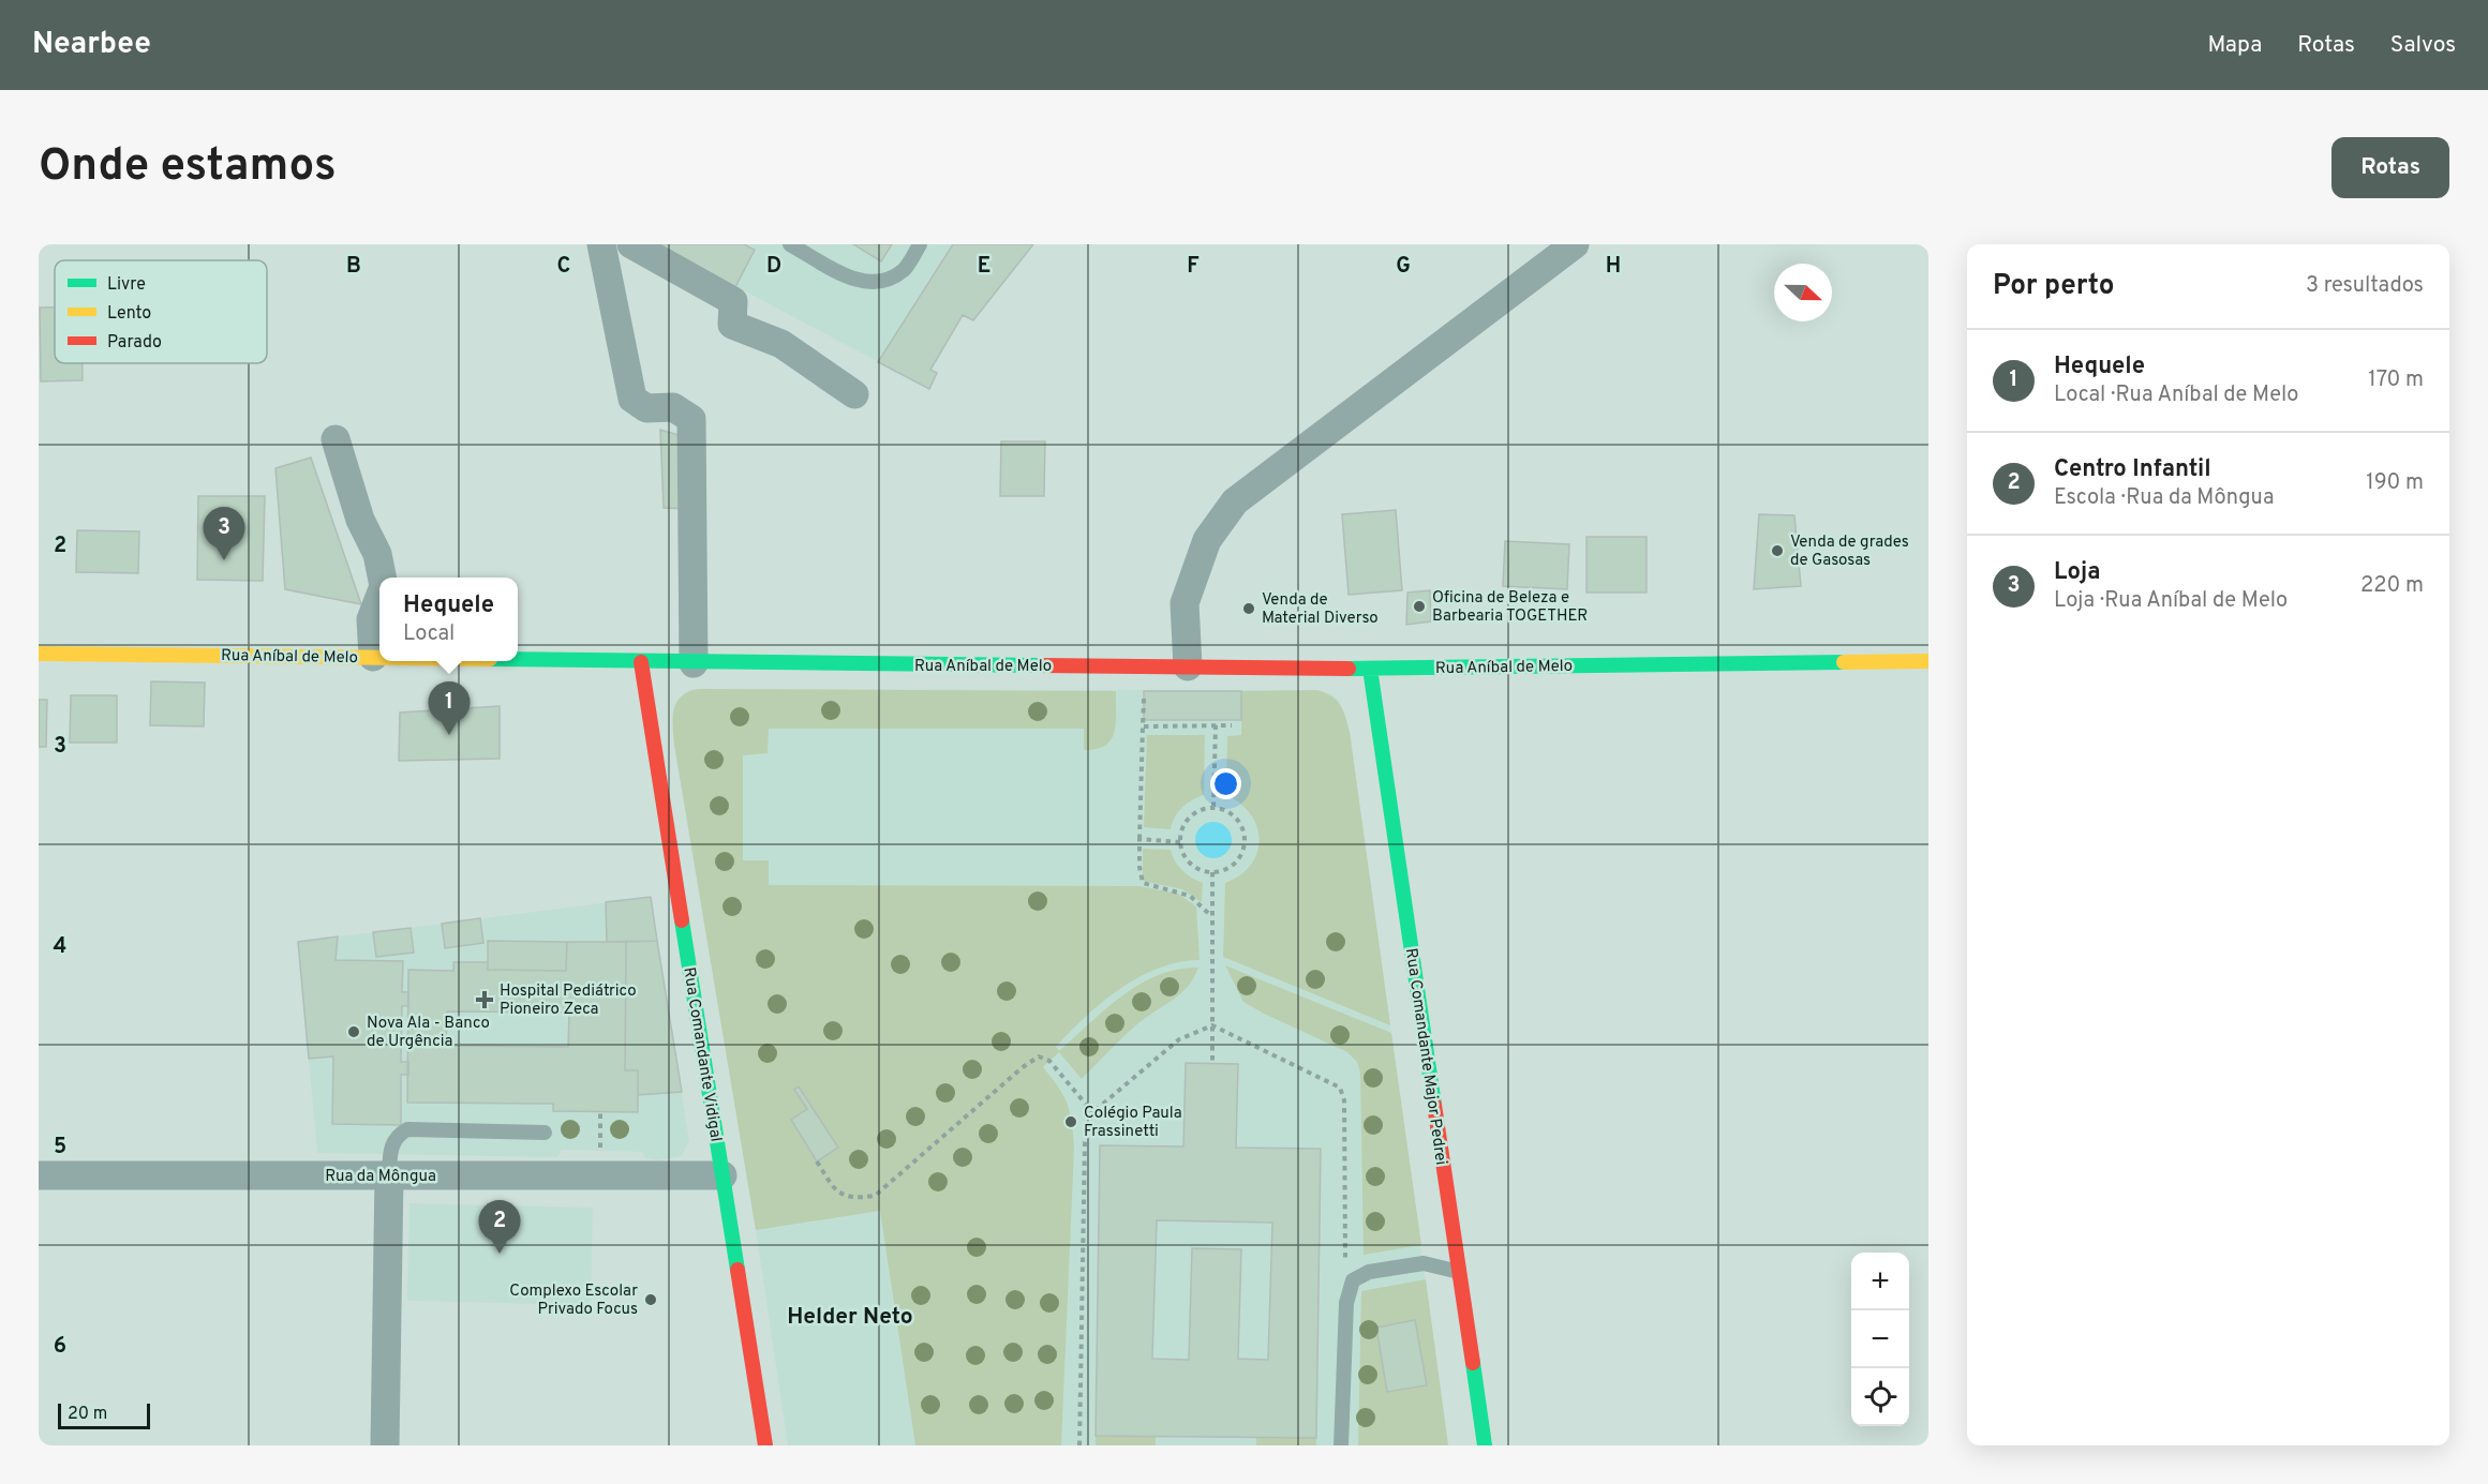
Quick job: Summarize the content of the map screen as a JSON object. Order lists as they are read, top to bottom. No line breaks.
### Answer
{"streets":{"street":["Rua Aníbal de Melo","Rua Comandante Vidigal","Rua Comandante Major Pedrei","Rua da Môngua"]},"crossings":[["Rua Aníbal de Melo","Rua Comandante Vidigal"],["Rua Aníbal de Melo","Rua Comandante Major Pedrei"],["Rua Comandante Vidigal","Rua da Môngua"]],"districts":["Helder Neto"],"places":{"other":["Venda de grades de Gasosas","Oficina de Beleza e Barbearia TOGETHER","Venda de Material Diverso","Nova Ala - Banco de Urgência","Colégio Paula Frassinetti","Complexo Escolar Privado Focus"],"health":["Hospital Pediátrico Pioneiro Zeca"]},"legend":["Livre","Lento","Parado"],"scale_bar":"20 m","north":"right","page":{"header":"Nearbee","nav":["Mapa","Rotas","Salvos"],"buttons":"Rotas","title":"Onde estamos","heading":["Por perto","3 resultados"],"list":[{"mark":"1","name":"Hequele","note":"Local · Rua Aníbal de Melo","value":"170 m"},{"mark":"2","name":"Centro Infantil","note":"Escola · Rua da Môngua","value":"190 m"},{"mark":"3","name":"Loja","note":"Loja · Rua Aníbal de Melo","value":"220 m"}],"pins":["3","1","2"],"popup":["Hequele","Local"],"map_buttons":["+","−"],"scale":"20 m"},"grid":{"columns":["B","C","D","E","F","G","H"],"rows":["2","3","4","5","6"]}}
